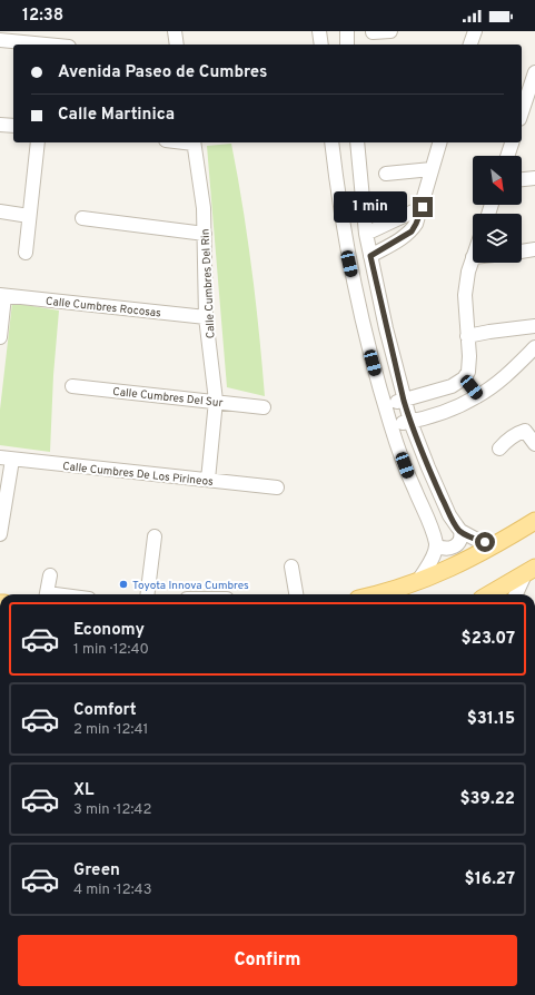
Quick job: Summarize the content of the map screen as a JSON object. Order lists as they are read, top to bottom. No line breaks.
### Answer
{"streets":{"street":["Calle Cumbres Del Rin","Calle Cumbres Rocosas","Calle Cumbres Del Sur","Calle Cumbres De Los Pirineos"]},"crossings":[["Calle Cumbres Del Rin","Calle Cumbres Rocosas"],["Calle Cumbres Del Rin","Calle Cumbres Del Sur"],["Calle Cumbres Del Rin","Calle Cumbres De Los Pirineos"]],"places":["Toyota Innova Cumbres"],"north":"bottom right","page":{"status":"12:38","banner":["Avenida Paseo de Cumbres","Calle Martinica"],"bubble":"1 min","list":[{"name":"Economy","note":"1 min · 12:40","value":"$23.07"},{"name":"Comfort","note":"2 min · 12:41","value":"$31.15"},{"name":"XL","note":"3 min · 12:42","value":"$39.22"},{"name":"Green","note":"4 min · 12:43","value":"$16.27"}],"buttons":"Confirm"}}
